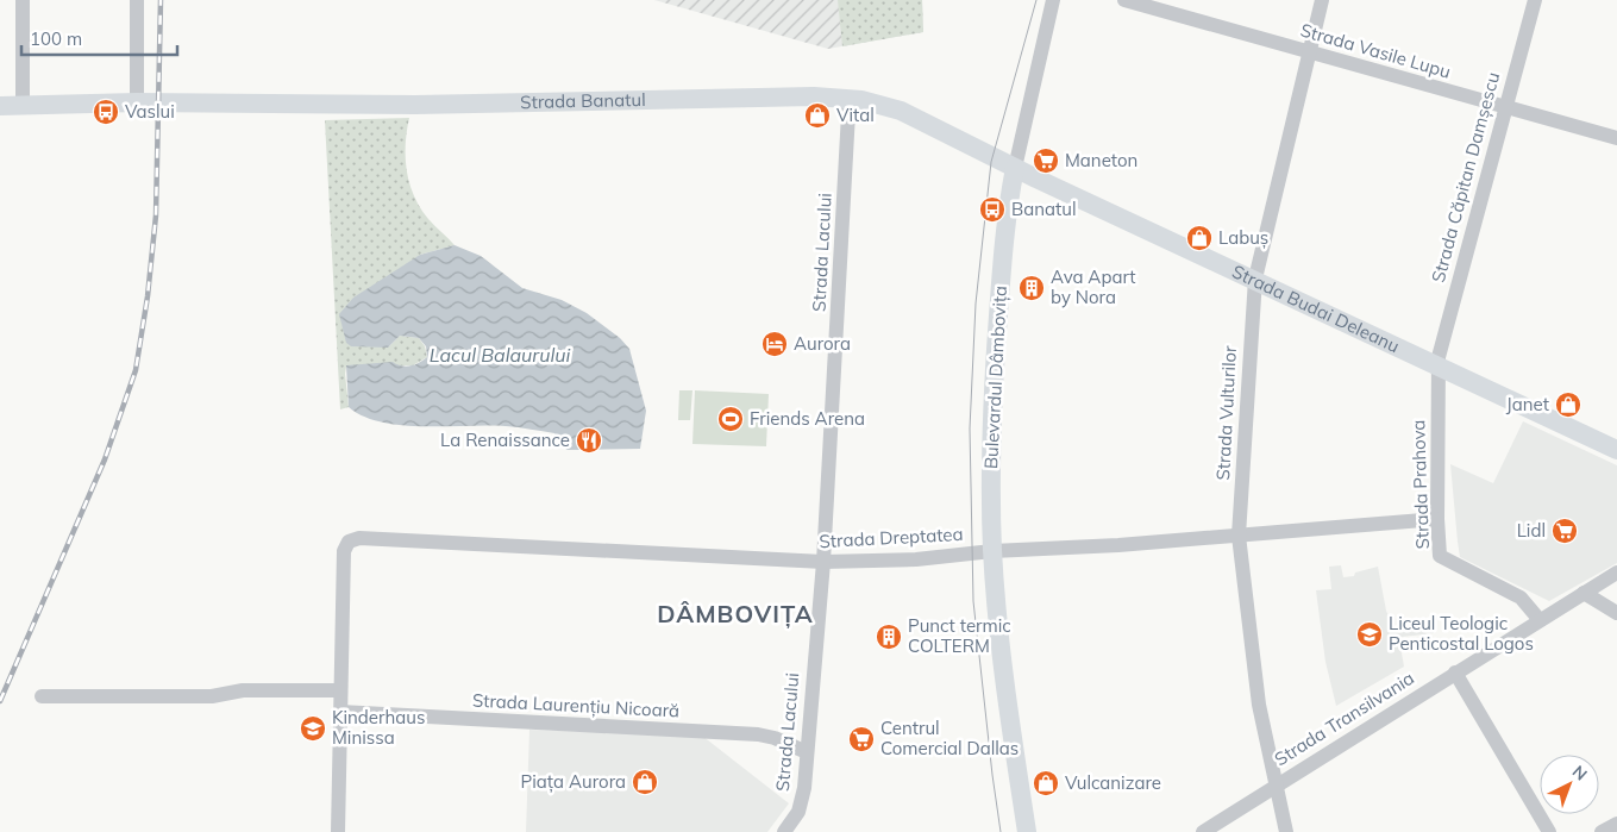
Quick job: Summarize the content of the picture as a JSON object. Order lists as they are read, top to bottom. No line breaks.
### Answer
{"streets":{"main road":["Strada Banatul","Strada Budai Deleanu","Bulevardul Dâmbovița"],"street":["Strada Vasile Lupu","Strada Căpitan Damșescu","Strada Lacului","Strada Vulturilor","Strada Prahova","Strada Dreptatea","Strada Laurențiu Nicoară","Strada Transilvania"]},"crossings":[["Strada Vasile Lupu","Strada Căpitan Damșescu"],["Strada Vasile Lupu","Strada Vulturilor"],["Strada Banatul","Strada Lacului"],["Strada Banatul","Strada Budai Deleanu"],["Strada Banatul","Bulevardul Dâmbovița"],["Strada Căpitan Damșescu","Strada Budai Deleanu"],["Strada Căpitan Damșescu","Strada Prahova"],["Strada Lacului","Strada Dreptatea"],["Strada Lacului","Strada Laurențiu Nicoară"],["Strada Budai Deleanu","Bulevardul Dâmbovița"],["Strada Budai Deleanu","Strada Vulturilor"],["Strada Budai Deleanu","Strada Prahova"],["Bulevardul Dâmbovița","Strada Dreptatea"],["Strada Vulturilor","Strada Dreptatea"],["Strada Vulturilor","Strada Transilvania"],["Strada Prahova","Strada Dreptatea"],["Strada Prahova","Strada Transilvania"]],"districts":["DÂMBOVIȚA"],"water":["Lacul Balaurului"],"places":{"bus stop":["Vaslui","Banatul"],"shop":["Vital","Labuș","Janet","Piața Aurora","Vulcanizare"],"supermarket":["Maneton","Lidl","Centrul Comercial Dallas"],"building":["Ava Apart by Nora","Punct termic COLTERM"],"hotel":["Aurora"],"sports":["Friends Arena"],"restaurant":["La Renaissance"],"school or university":["Liceul Teologic Penticostal Logos","Kinderhaus Minissa"]},"scale_bar":"100 m","north":"top right"}
